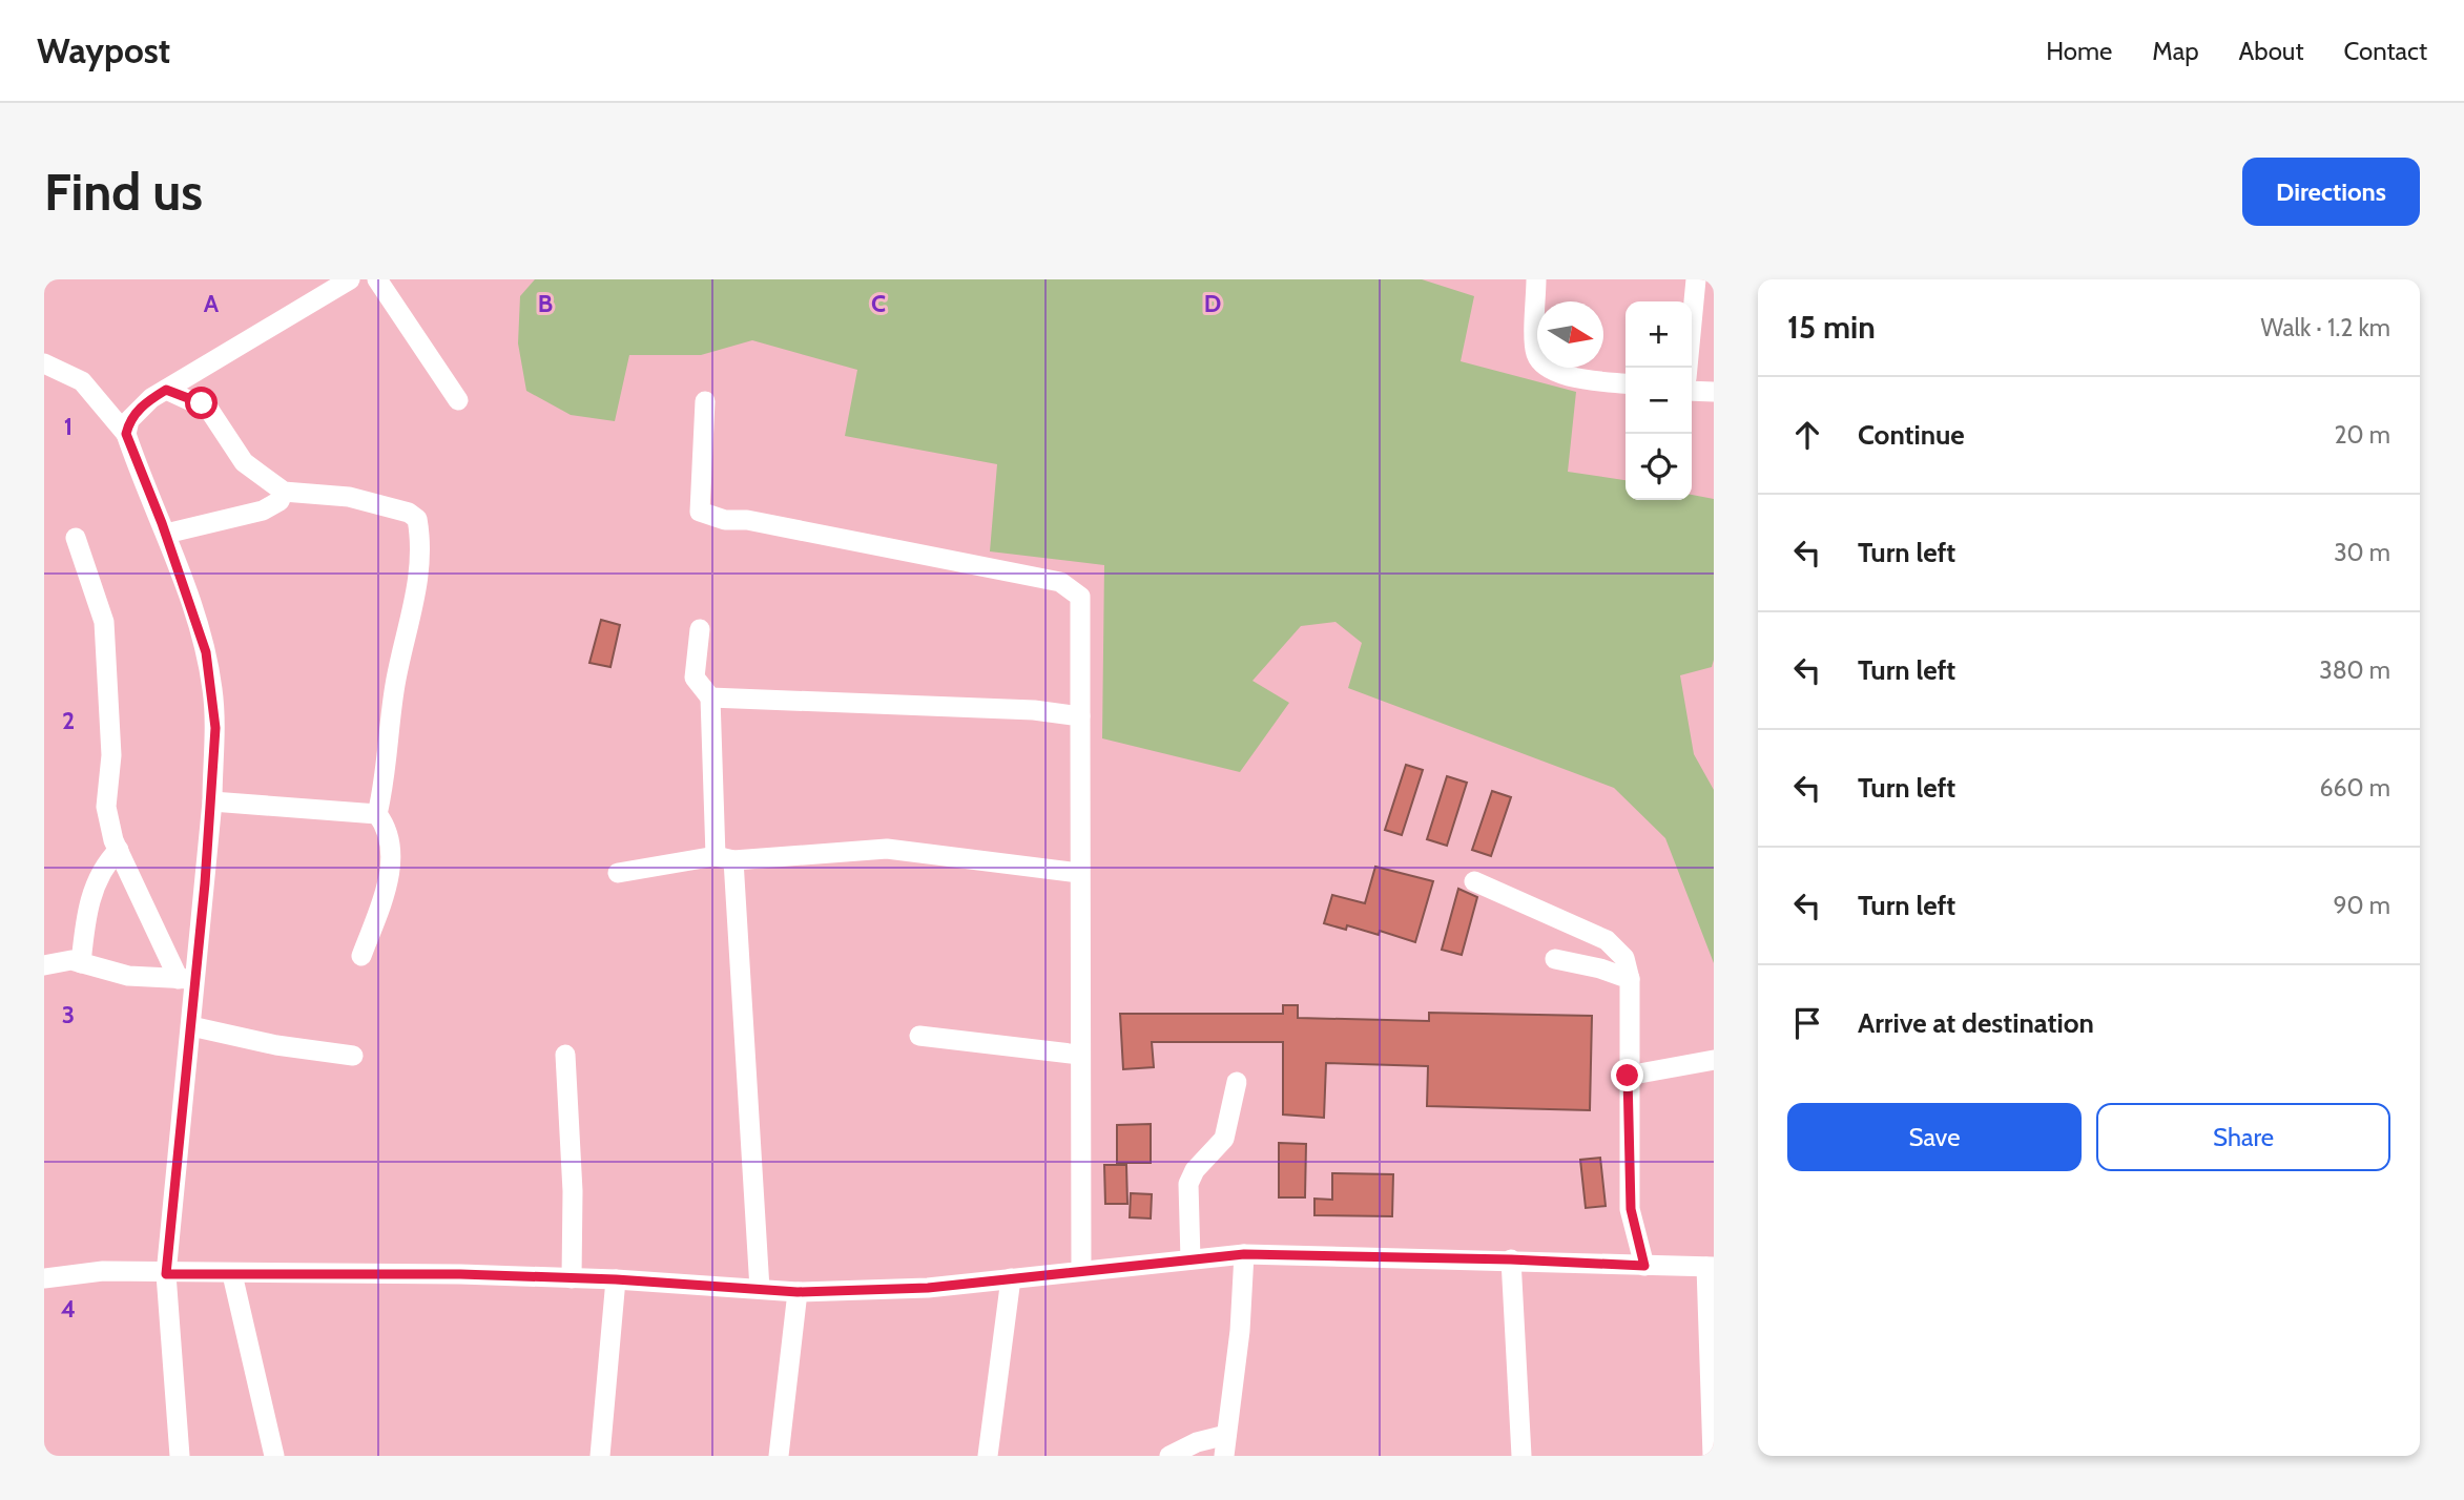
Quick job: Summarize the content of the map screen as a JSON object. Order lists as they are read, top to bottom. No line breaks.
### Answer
{"north":"right","page":{"header":"Waypost","nav":["Home","Map","About","Contact"],"buttons":["Directions",["Save","Share"]],"title":"Find us","heading":["15 min","Walk · 1.2 km"],"map_buttons":["+","−"],"list":[["Continue","20 m"],["Turn left","30 m"],["Turn left","380 m"],["Turn left","660 m"],["Turn left","90 m"],"Arrive at destination"]},"grid":{"columns":["A","B","C","D"],"rows":["1","2","3","4"]}}
